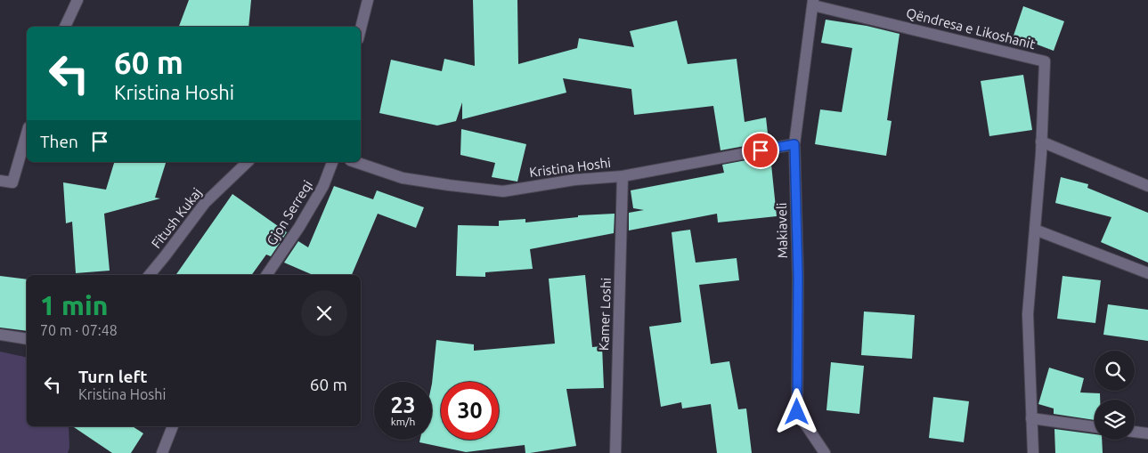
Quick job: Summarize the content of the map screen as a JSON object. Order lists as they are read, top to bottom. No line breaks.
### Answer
{"streets":{"street":["Qëndresa e Likoshanit","Kristina Hoshi","Gjon Serreqi","Fitush Kukaj","Makiaveli","Kamer Loshi"]},"crossings":[["Qëndresa e Likoshanit","Makiaveli"],["Kristina Hoshi","Makiaveli"],["Kristina Hoshi","Kamer Loshi"]],"page":{"turn":["60 m","Kristina Hoshi"],"then":"Then","heading":["1 min","70 m · 07:48"],"list":[{"name":"Turn left","note":"Kristina Hoshi","value":"60 m"}],"speed":"23 km/h","limit":"30"}}
